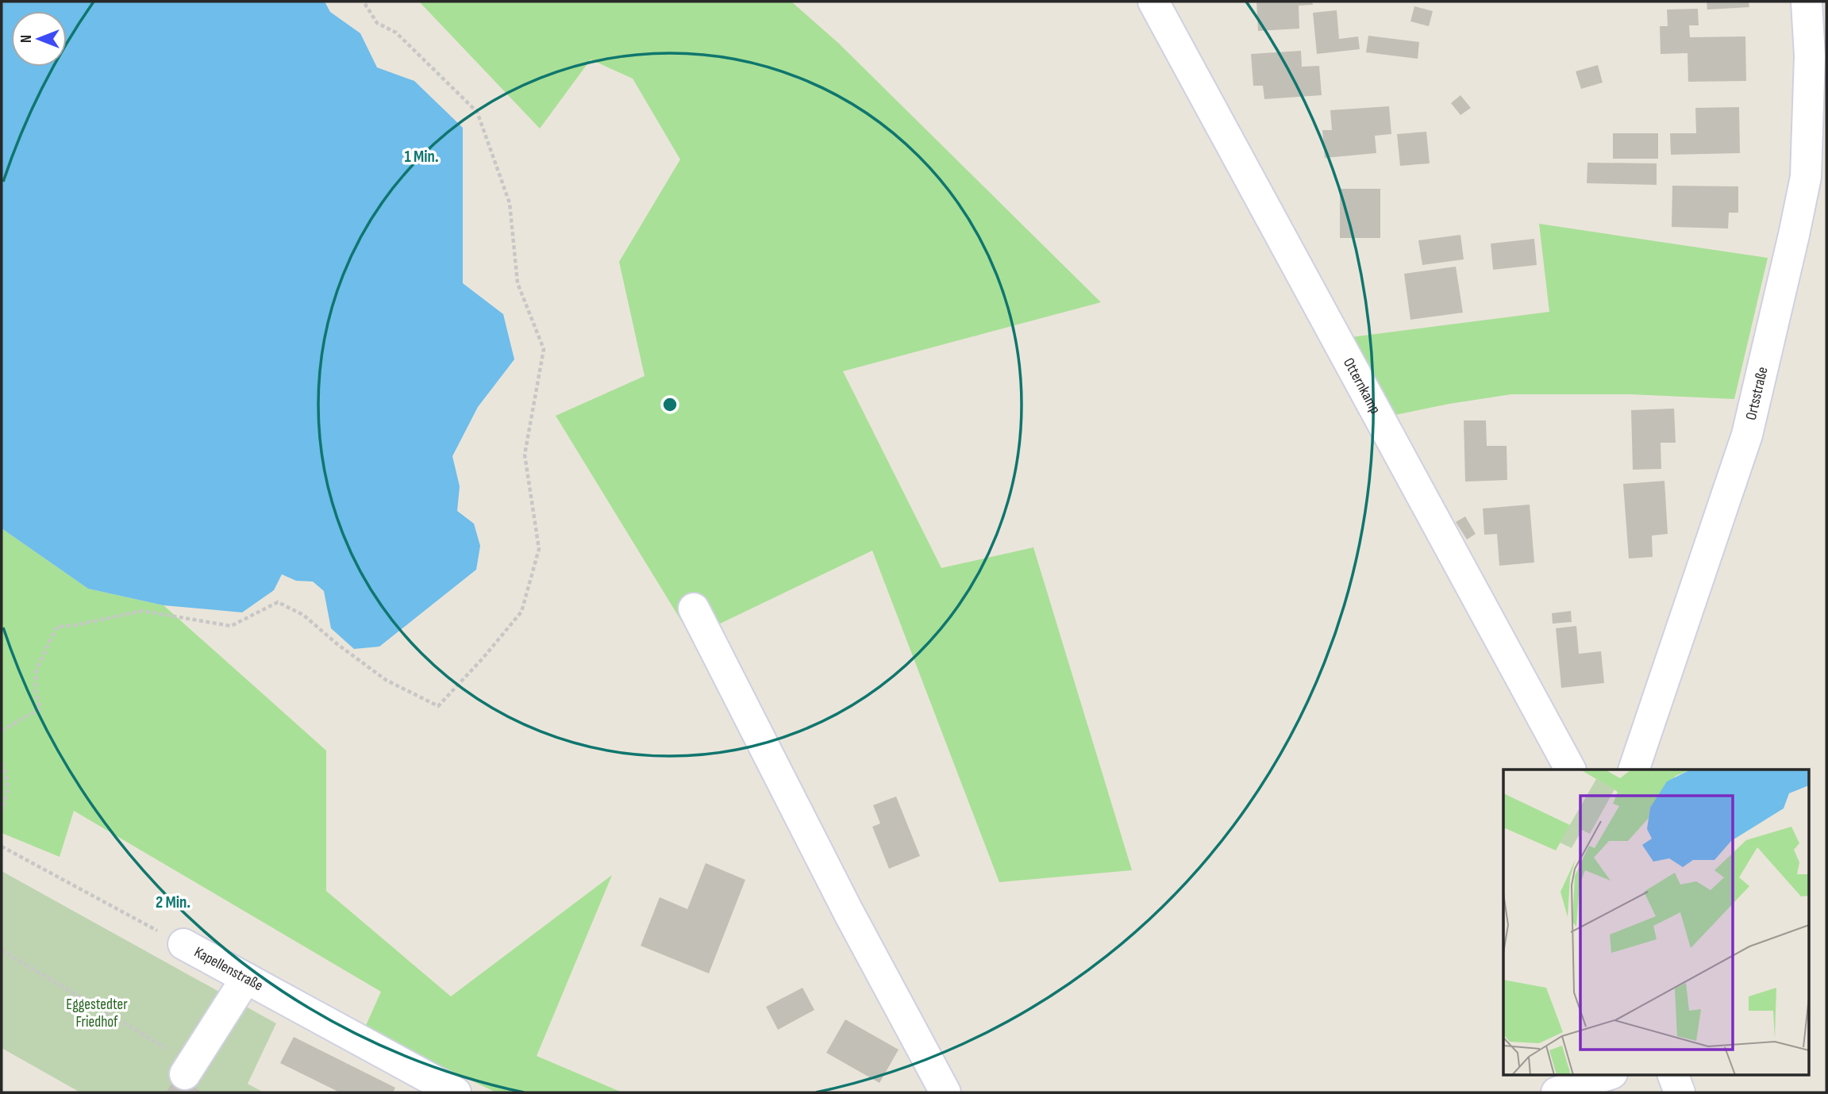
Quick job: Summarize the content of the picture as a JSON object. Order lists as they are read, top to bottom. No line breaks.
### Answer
{"streets":{"street":["Otternkamp","Ortsstraße","Kapellenstraße"]},"parks":["Eggestedter Friedhof"],"north":"left","rings":["1 Min.","2 Min."]}
